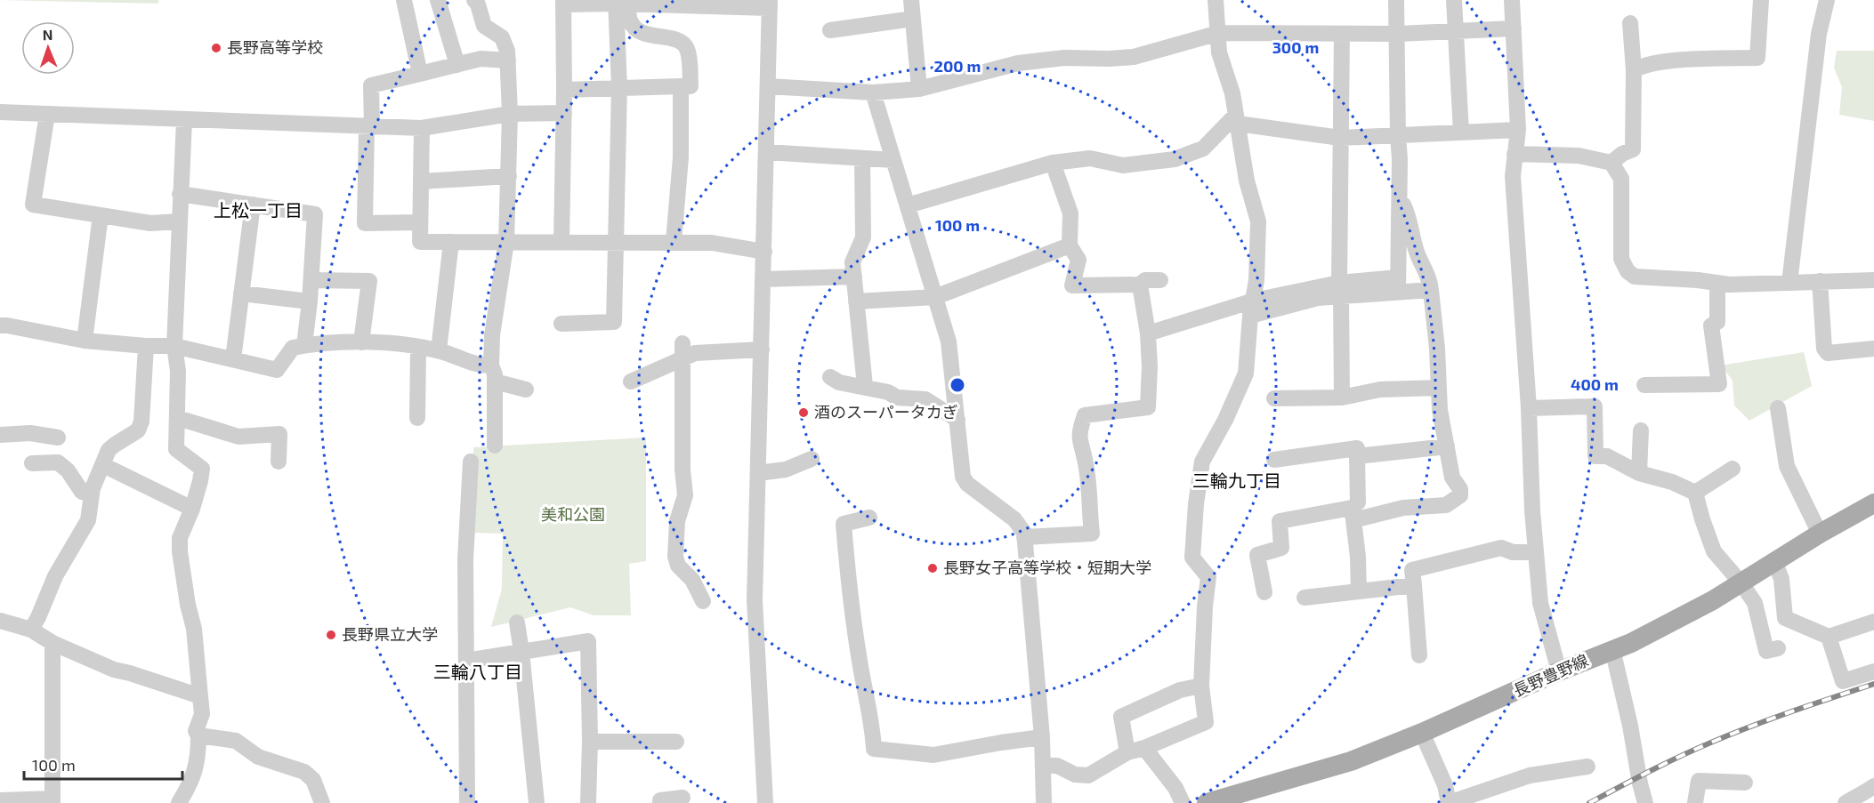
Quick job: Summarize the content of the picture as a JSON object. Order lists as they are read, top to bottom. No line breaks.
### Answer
{"streets":{"main road":["長野豊野線"]},"districts":["上松一丁目","三輪九丁目","三輪八丁目"],"parks":["美和公園"],"places":["長野高等学校","酒のスーパータカぎ","長野女子高等学校・短期大学","長野県立大学"],"scale_bar":"100 m","north":"top","rings":["300 m","200 m","100 m","400 m"]}
